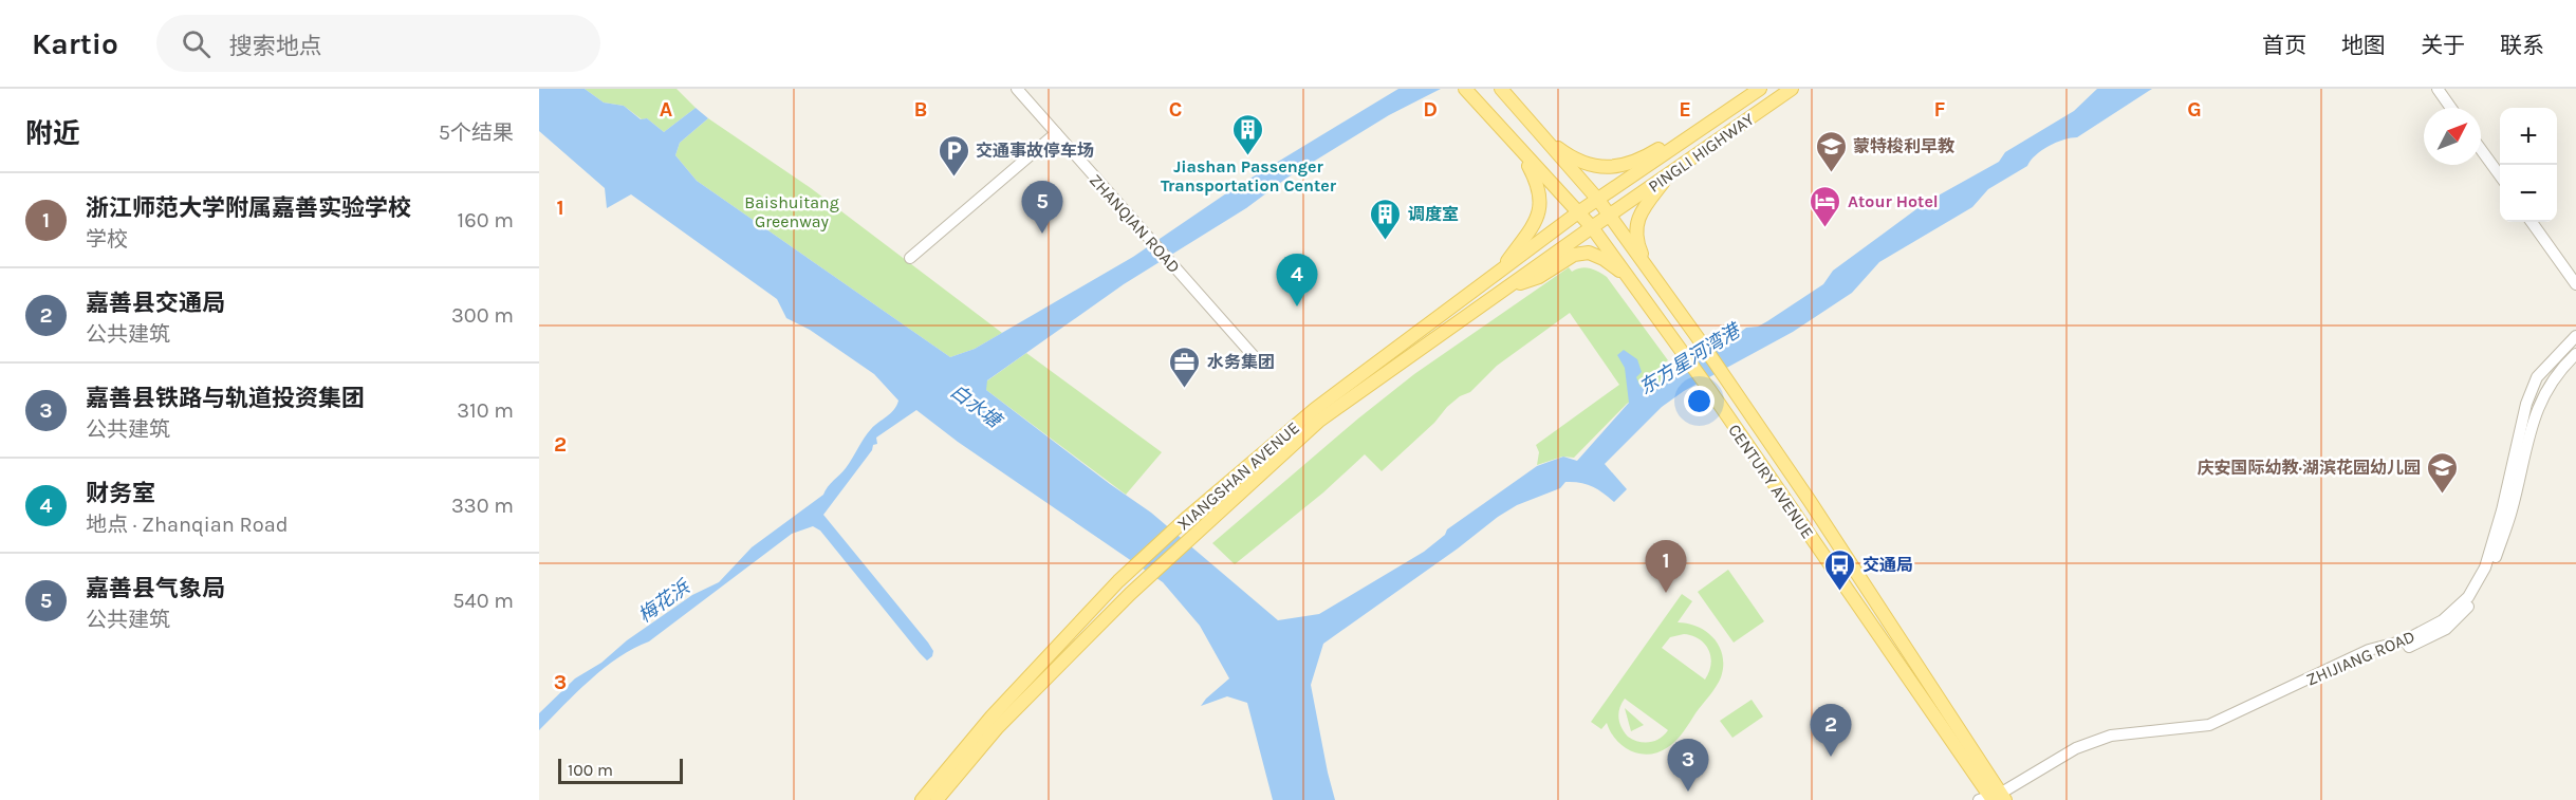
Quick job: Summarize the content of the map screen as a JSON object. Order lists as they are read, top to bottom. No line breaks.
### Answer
{"streets":{"main road":["PINGLI HIGHWAY","XIANGSHAN AVENUE","CENTURY AVENUE"],"street":["ZHANQIAN ROAD","ZHIJIANG ROAD"]},"crossings":[["PINGLI HIGHWAY","XIANGSHAN AVENUE"],["PINGLI HIGHWAY","CENTURY AVENUE"],["XIANGSHAN AVENUE","CENTURY AVENUE"],["CENTURY AVENUE","ZHIJIANG ROAD"]],"water":["东方星河湾港","白水塘","梅花浜"],"parks":["Baishuitang Greenway"],"places":{"building":["Jiashan Passenger Transportation Center","调度室"],"school or university":["蒙特梭利早教","庆安国际幼教·湖滨花园幼儿园"],"parking":["交通事故停车场"],"hotel":["Atour Hotel"],"office":["水务集团"],"bus stop":["交通局"]},"scale_bar":"100 m","north":"top right","page":{"header":"Kartio","search":"搜索地点","nav":["首页","地图","关于","联系"],"heading":["附近","5个结果"],"map_buttons":["+","−"],"list":[{"mark":"1","name":"浙江师范大学附属嘉善实验学校","note":"学校","value":"160 m"},{"mark":"2","name":"嘉善县交通局","note":"公共建筑","value":"300 m"},{"mark":"3","name":"嘉善县铁路与轨道投资集团","note":"公共建筑","value":"310 m"},{"mark":"4","name":"财务室","note":"地点 · Zhanqian Road","value":"330 m"},{"mark":"5","name":"嘉善县气象局","note":"公共建筑","value":"540 m"}],"pins":["5","4","1","2","3"],"scale":"100 m"},"grid":{"columns":["A","B","C","D","E","F","G"],"rows":["1","2","3"]}}
